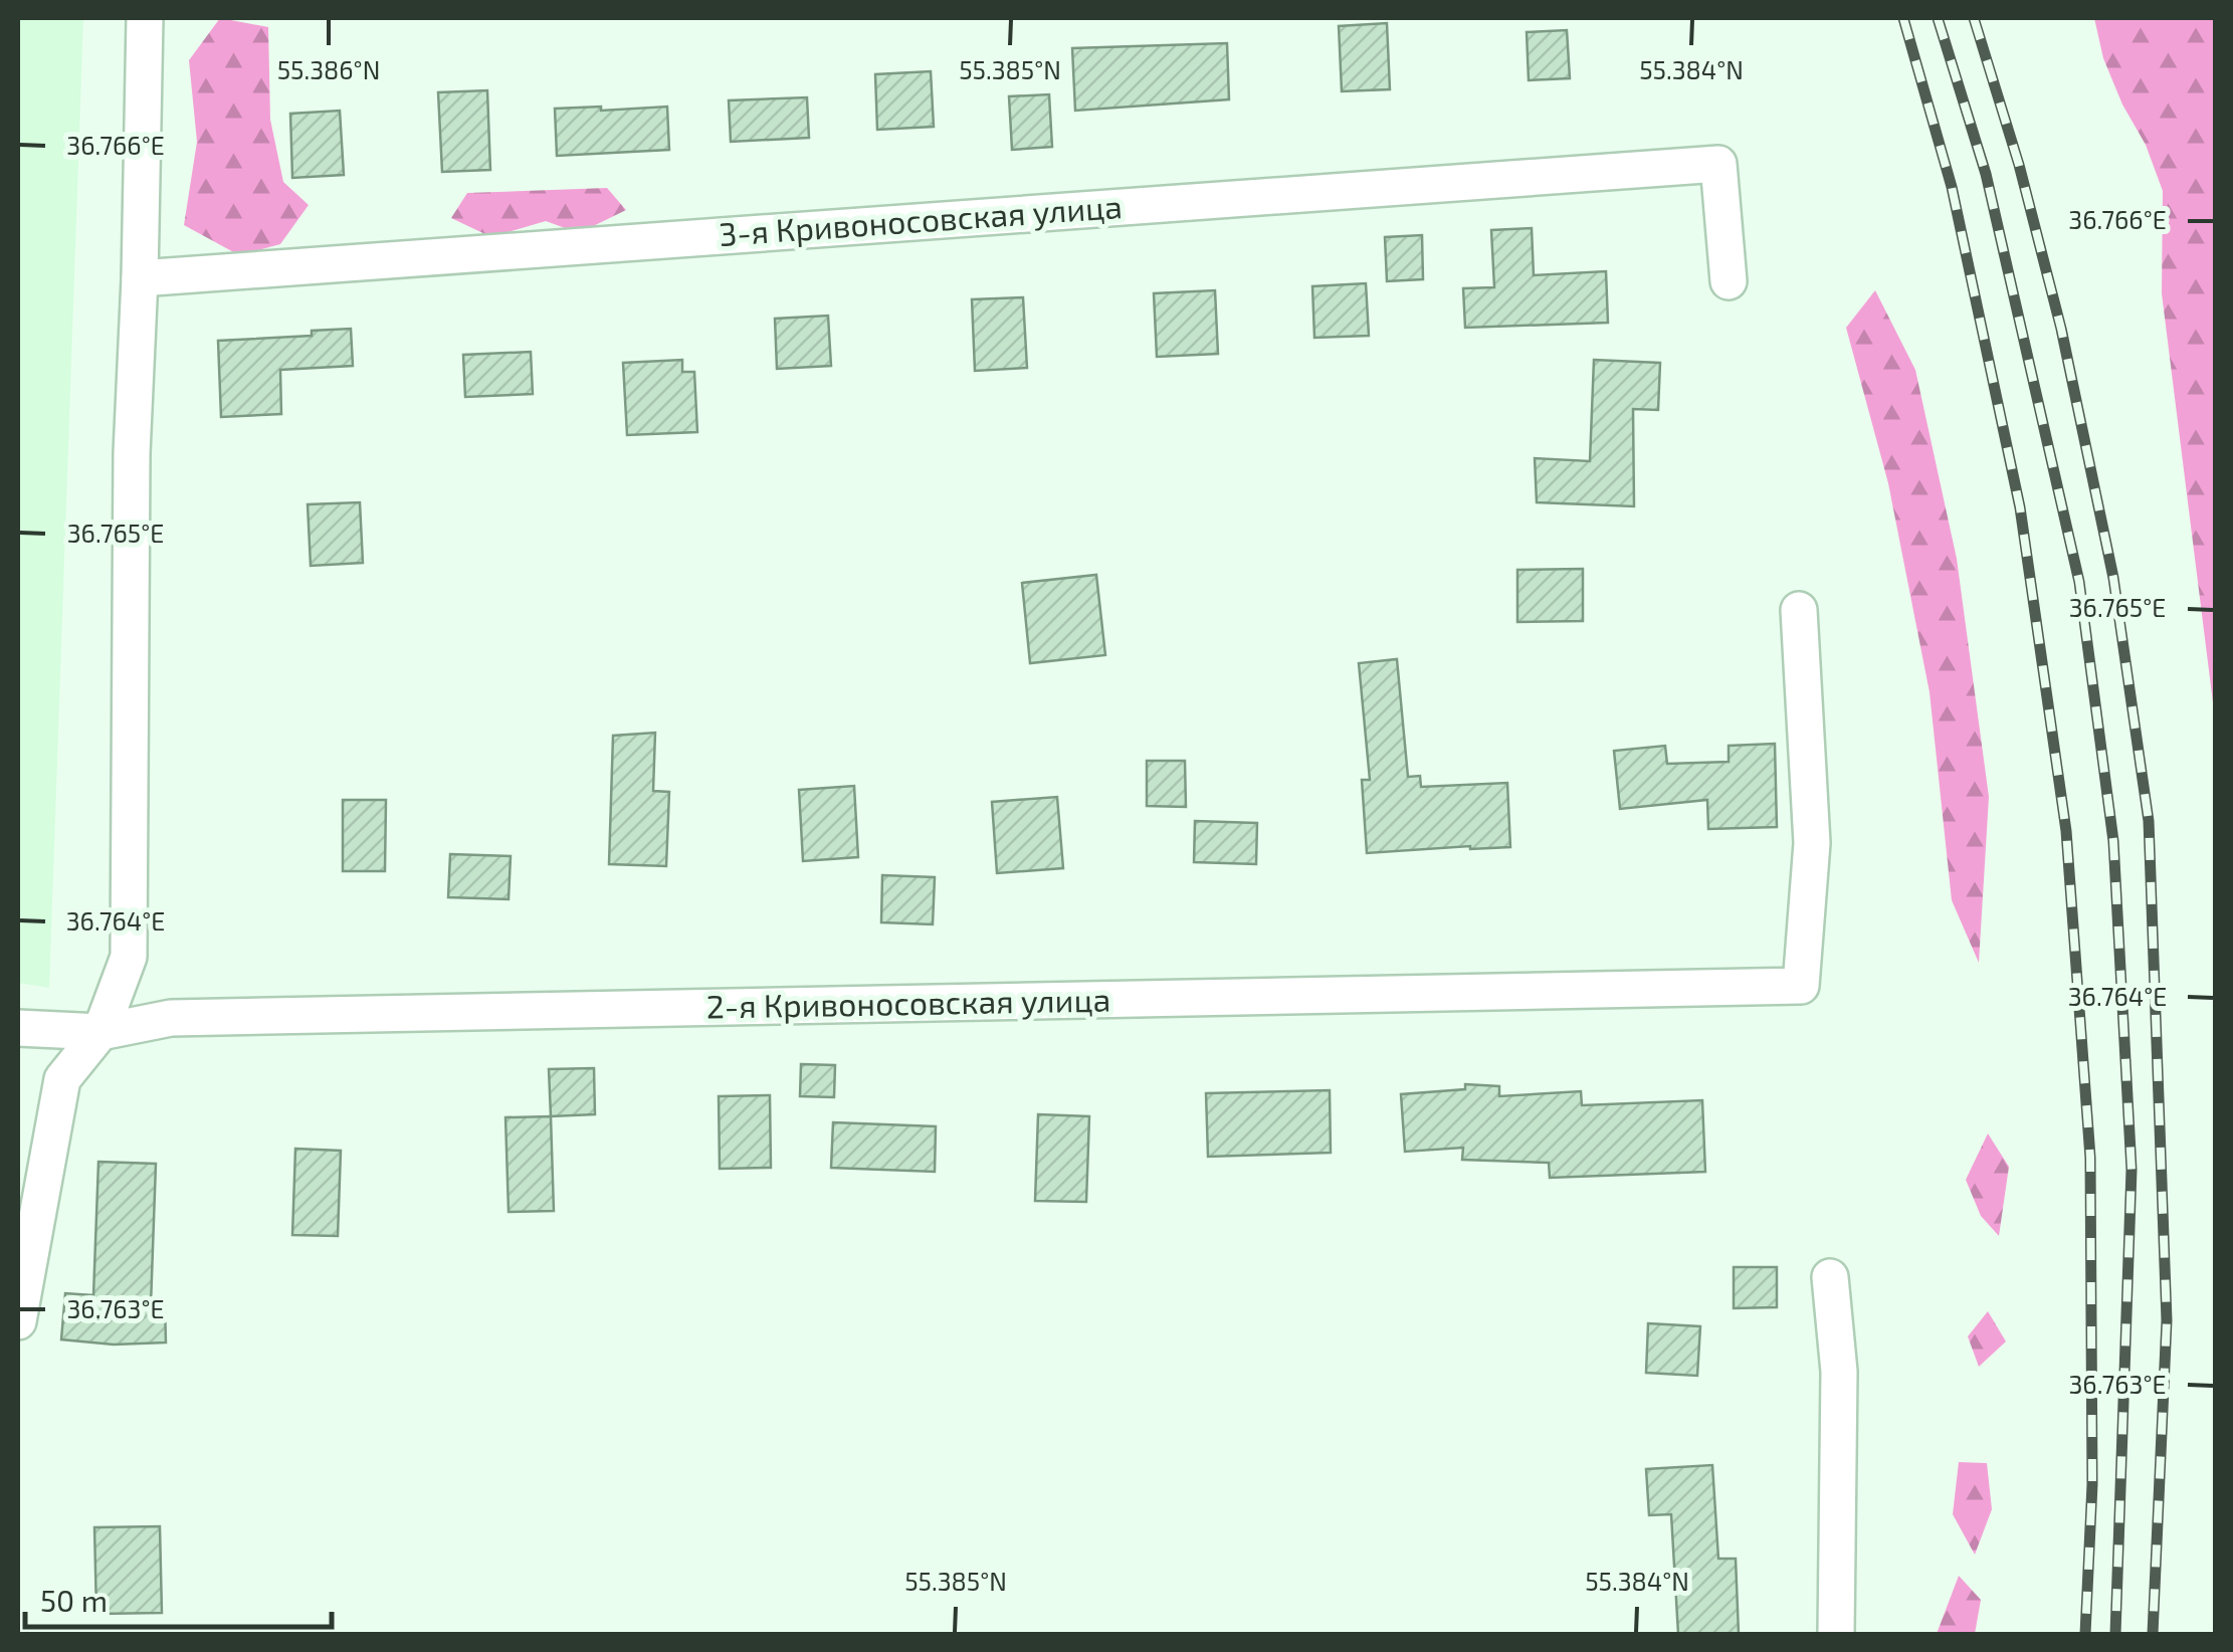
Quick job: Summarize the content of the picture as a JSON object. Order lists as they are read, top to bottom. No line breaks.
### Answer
{"streets":{"street":["3-я Кривоносовская улица","2-я Кривоносовская улица"]},"scale_bar":"50 m","coordinates":["55.386°N","55.385°N","55.384°N","36.766°E","36.765°E","36.764°E","36.763°E"]}
